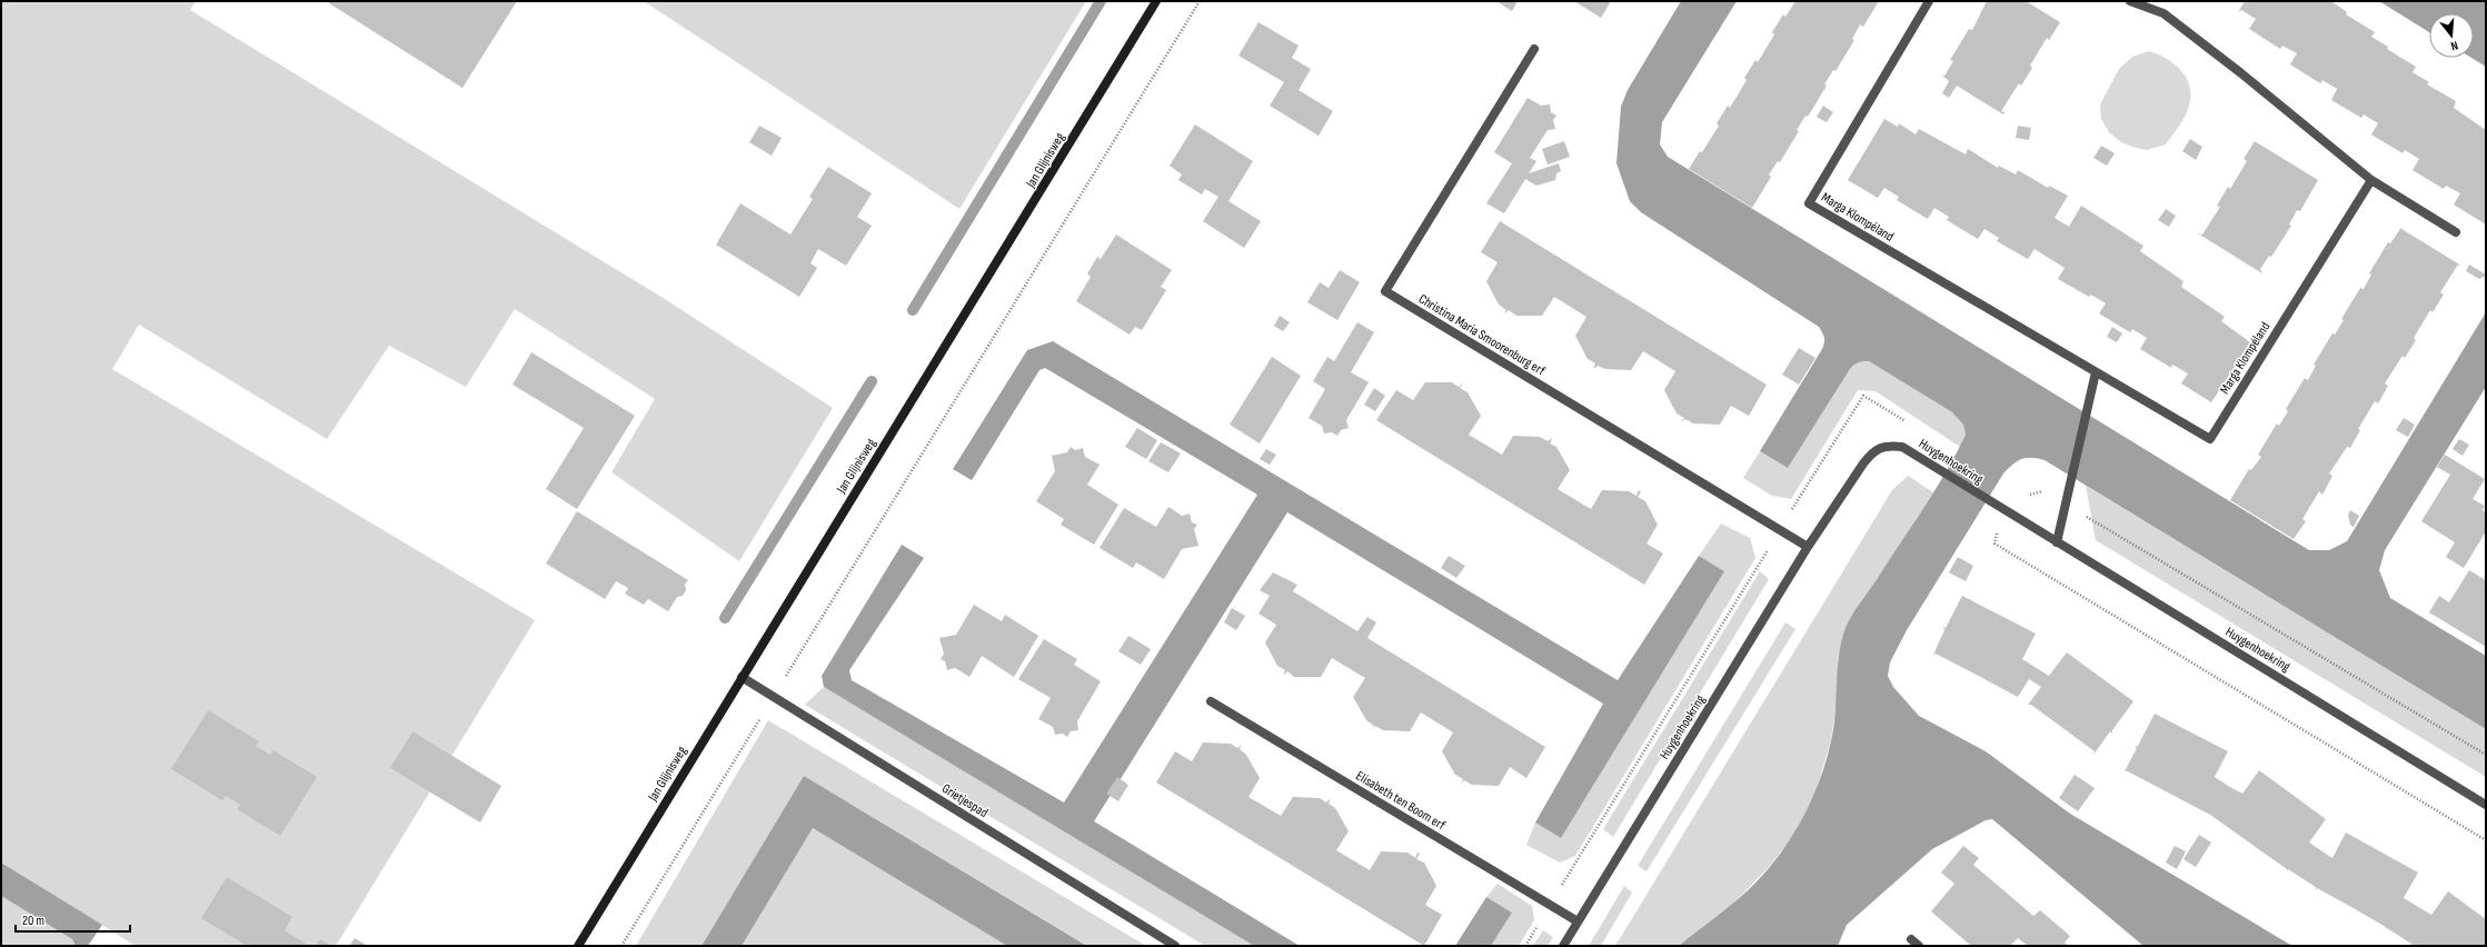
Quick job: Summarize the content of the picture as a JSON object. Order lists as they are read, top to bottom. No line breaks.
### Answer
{"streets":{"street":["Jan Glijnisweg","Marga Klompéland","Christina Maria Smoorenburg erf","Huygenhoekring","Grietjespad","Elisabeth ten Boom erf"]},"crossings":[["Jan Glijnisweg","Grietjespad"],["Christina Maria Smoorenburg erf","Huygenhoekring"],["Huygenhoekring","Elisabeth ten Boom erf"]],"scale_bar":"20 m","north":"bottom"}
